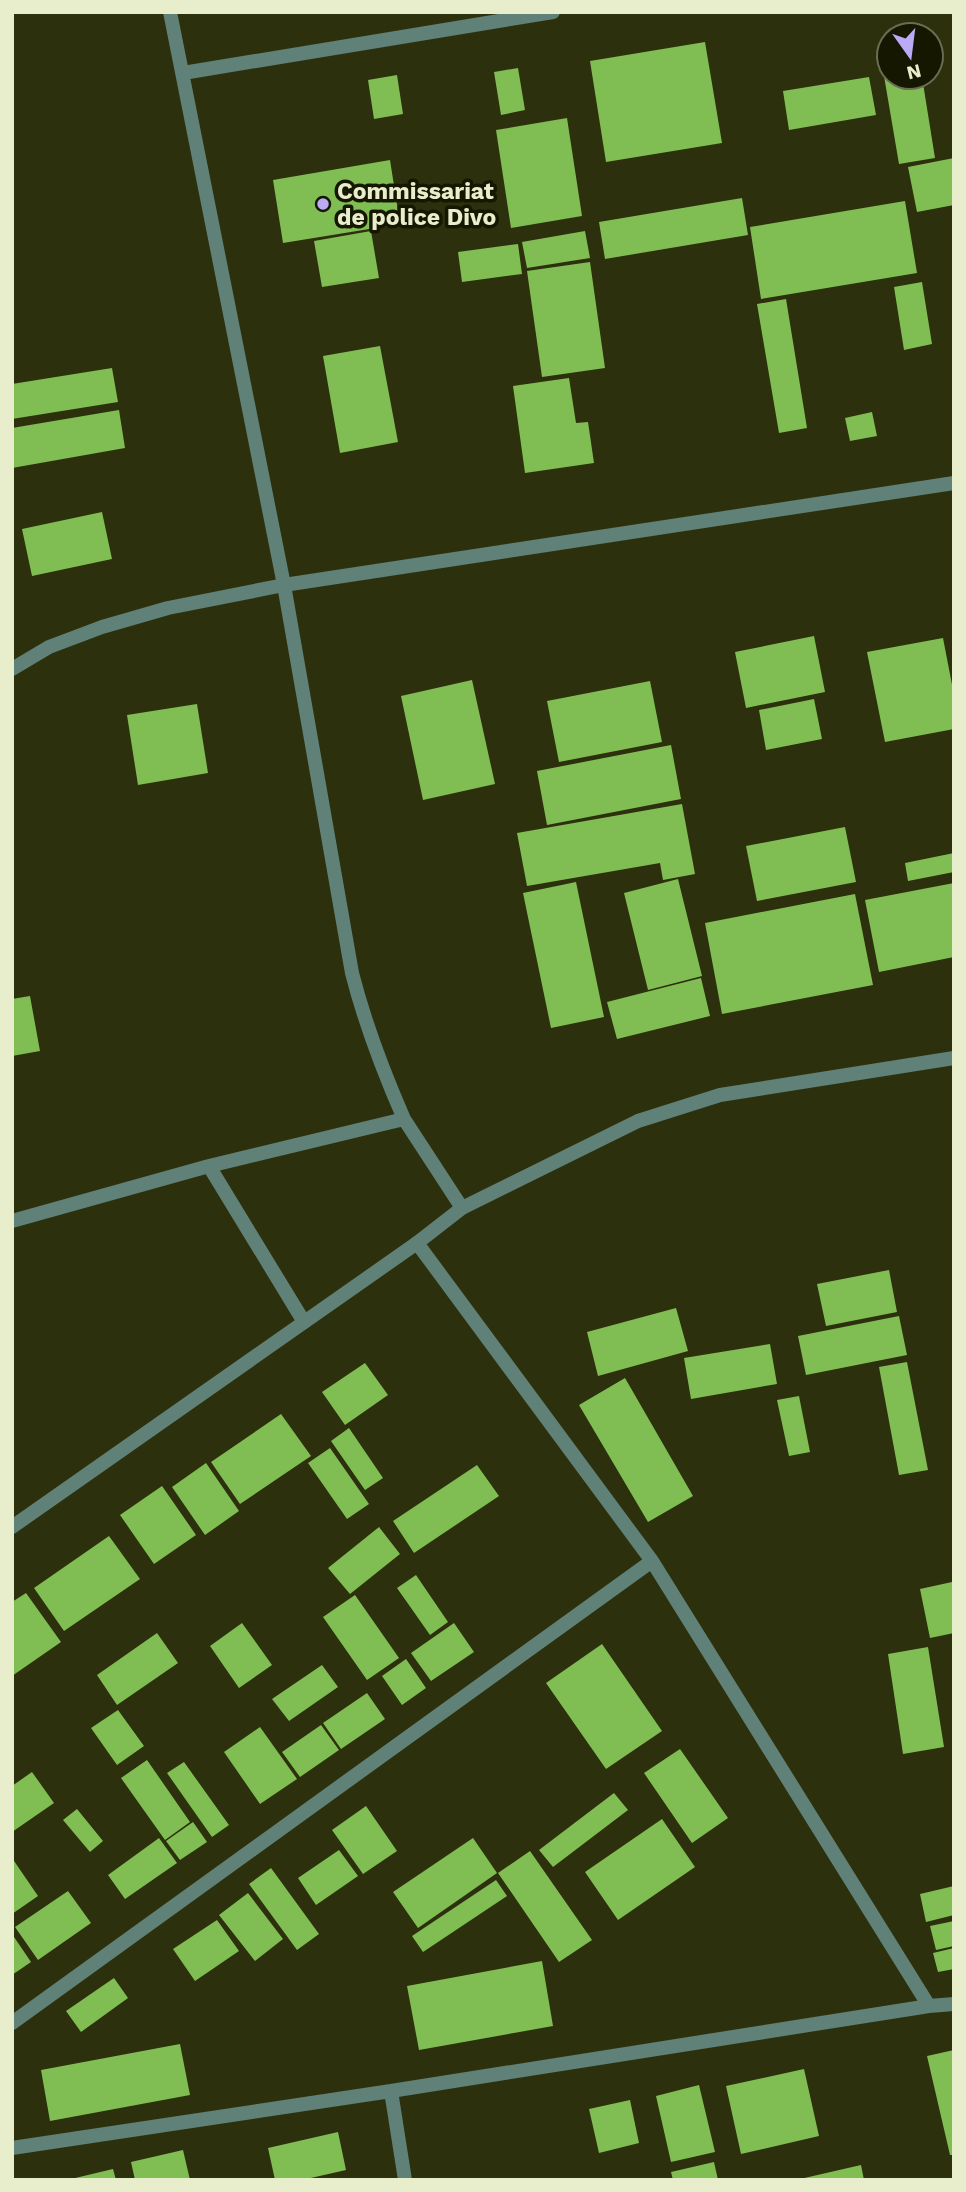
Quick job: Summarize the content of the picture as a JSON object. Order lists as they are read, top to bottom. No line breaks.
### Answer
{"places":["Commissariat de police Divo"],"north":"bottom"}
